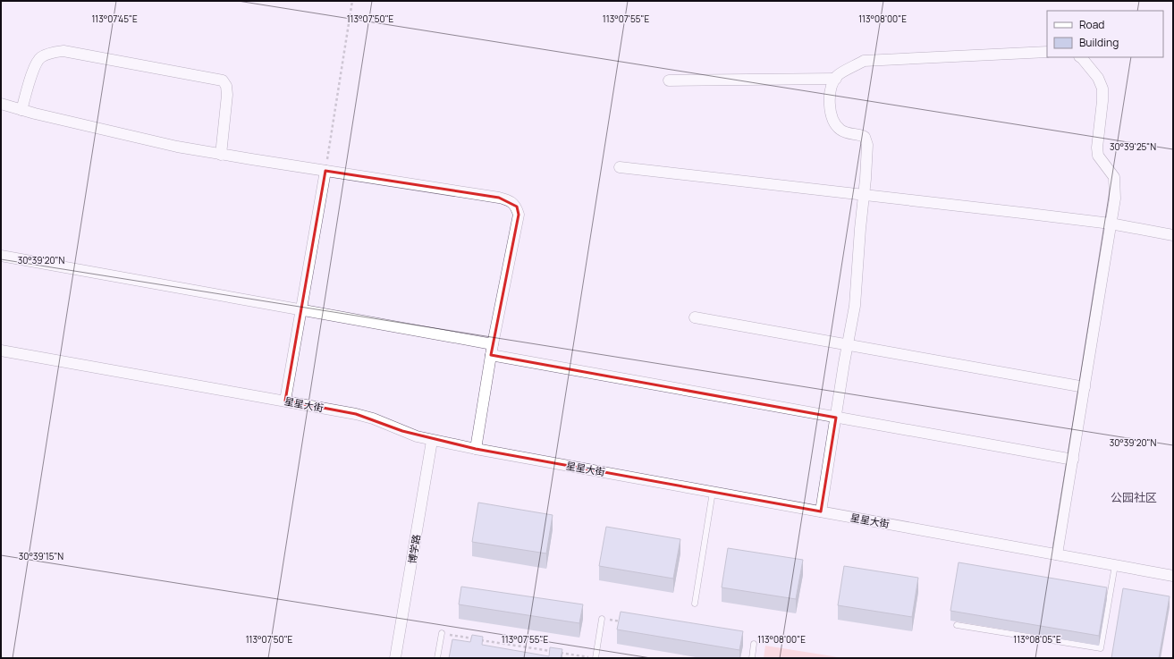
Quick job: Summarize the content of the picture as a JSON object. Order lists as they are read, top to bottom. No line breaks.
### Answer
{"streets":{"street":["星星大街","博学路"]},"crossings":[["星星大街","博学路"]],"districts":["公园社区"],"legend":["Road","Building"],"coordinates":["113°07'55\"E","113°07'45\"E","113°07'50\"E","113°08'00\"E","30°39'25\"N","30°39'20\"N","30°39'15\"N","113°08'05\"E"]}
